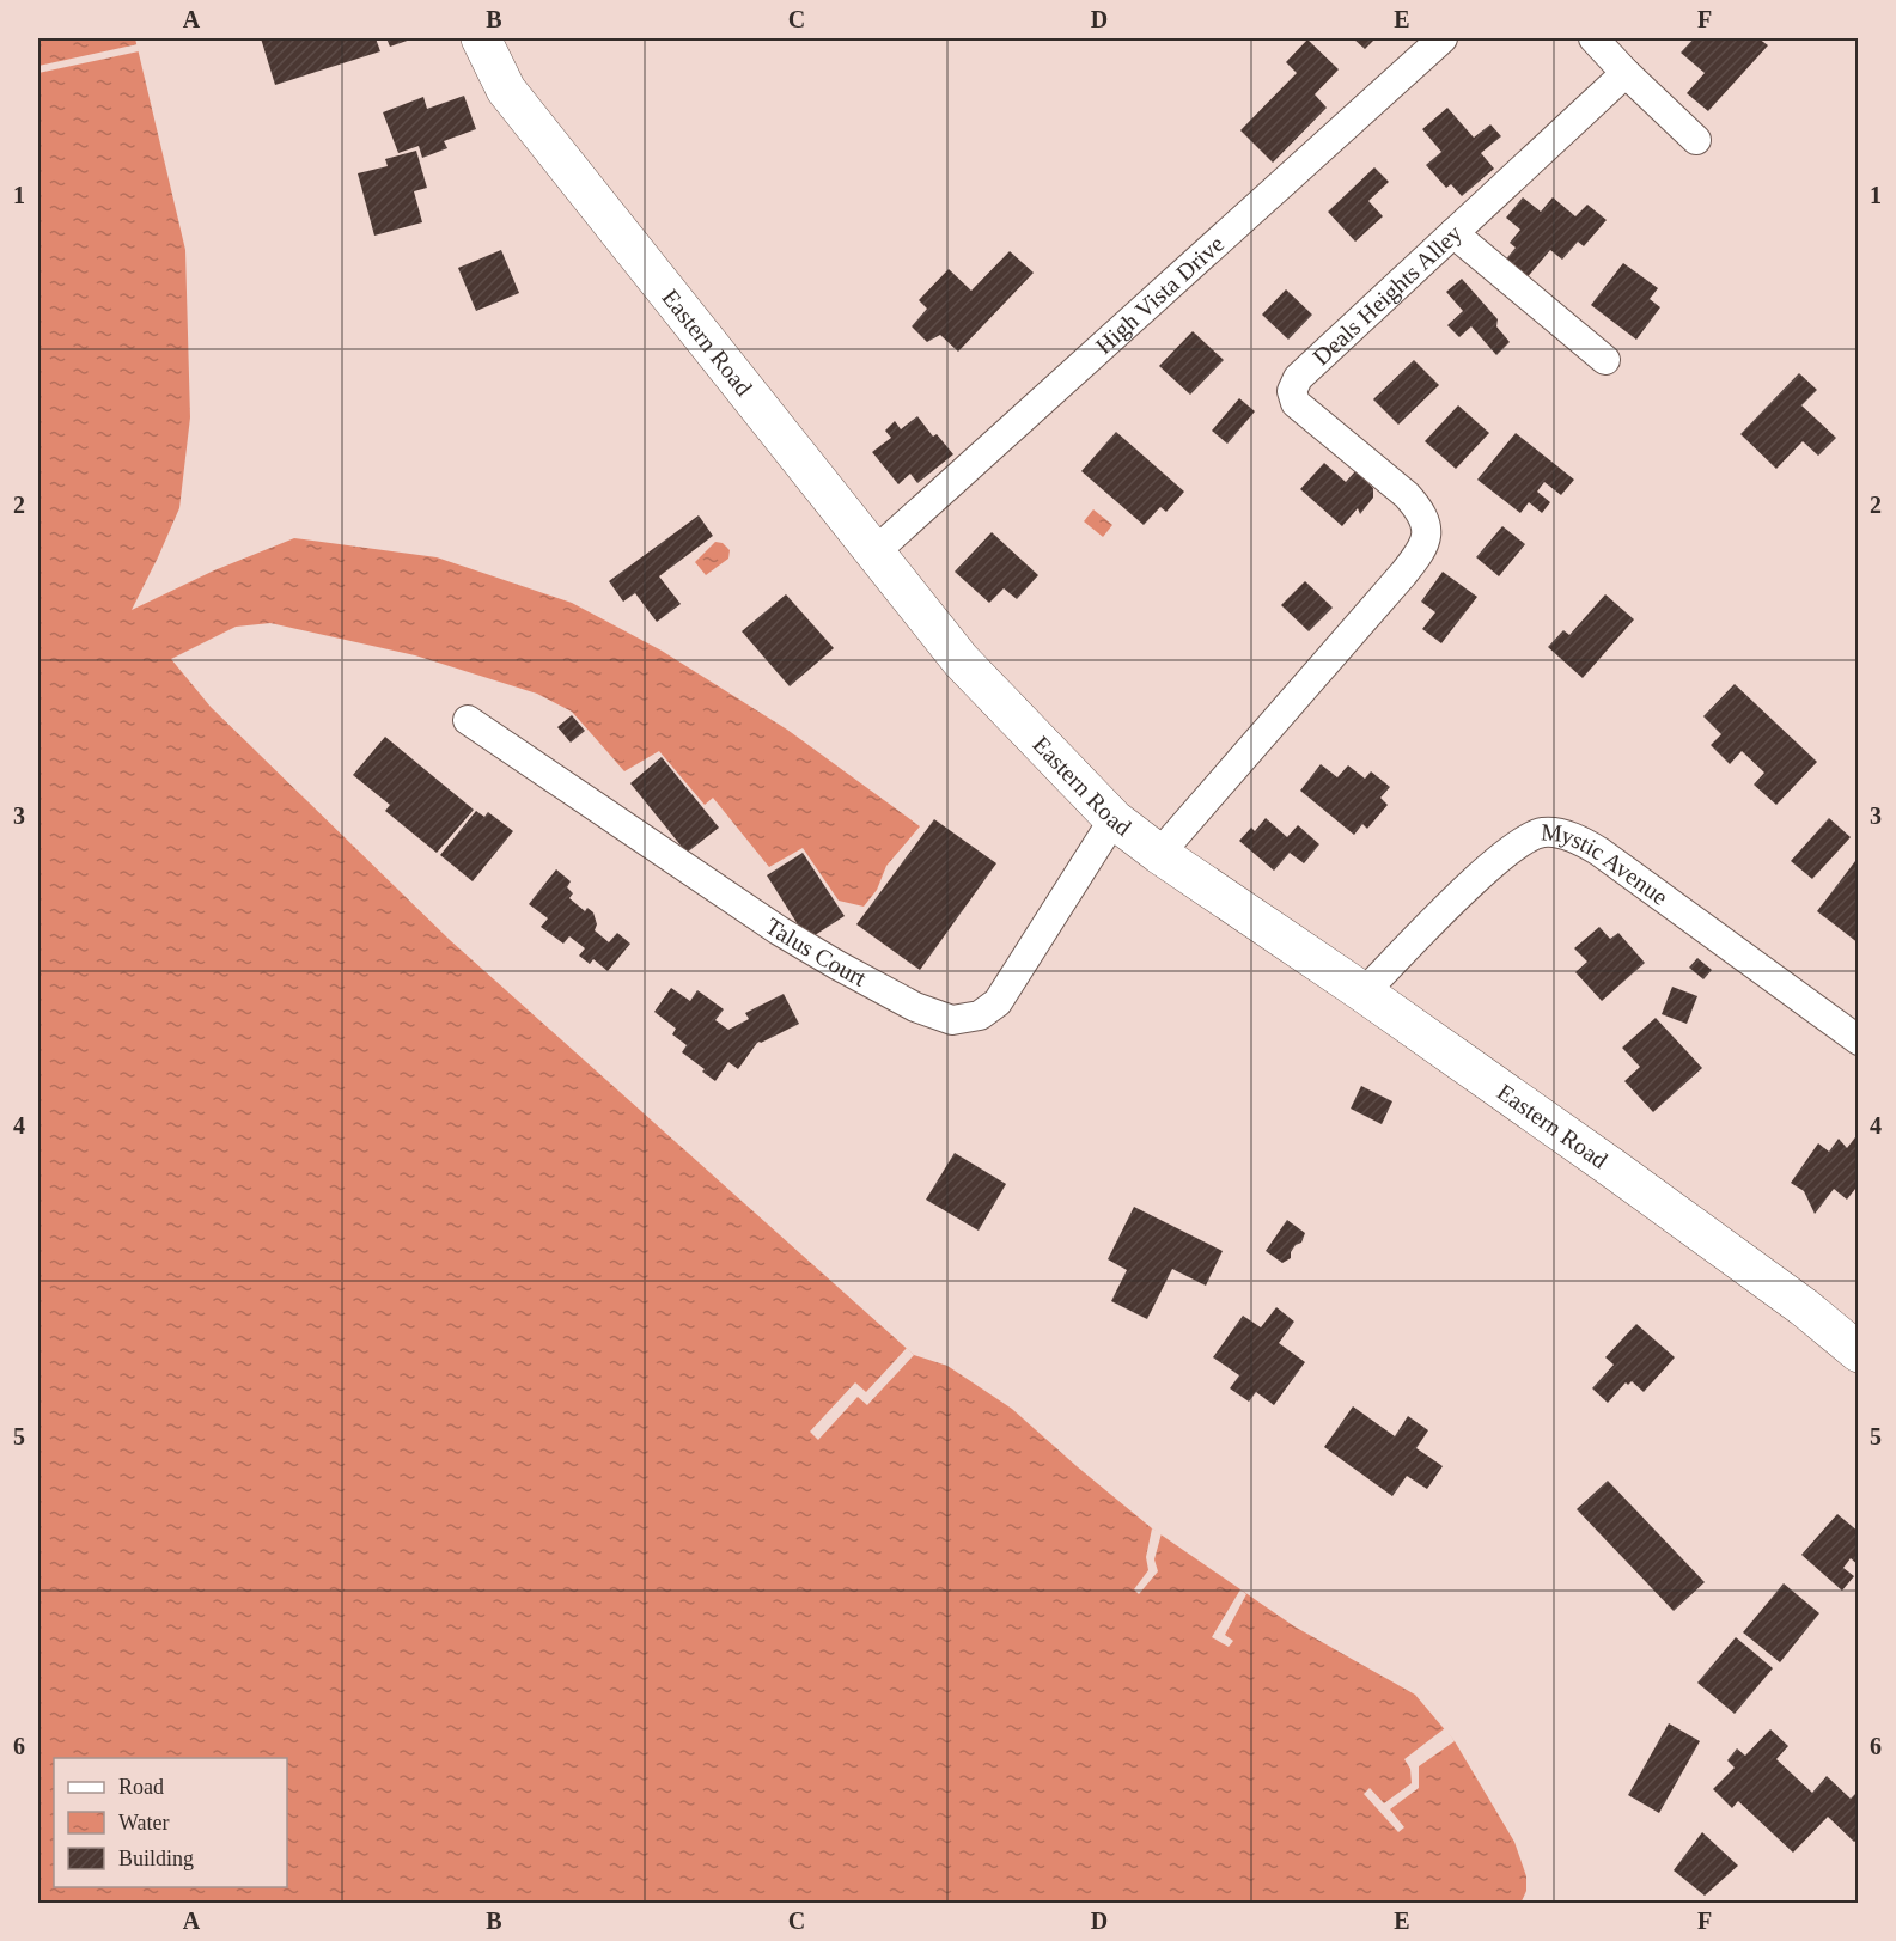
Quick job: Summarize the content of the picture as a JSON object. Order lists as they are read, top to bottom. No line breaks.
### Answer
{"streets":{"highway":["Eastern Road"],"street":["High Vista Drive","Deals Heights Alley","Mystic Avenue","Talus Court"]},"crossings":[["High Vista Drive","Eastern Road"],["Deals Heights Alley","Eastern Road"],["Eastern Road","Mystic Avenue"],["Eastern Road","Talus Court"]],"legend":["Road","Water","Building"],"grid":{"columns":["A","B","C","D","E","F"],"rows":["1","2","3","4","5","6"]}}
